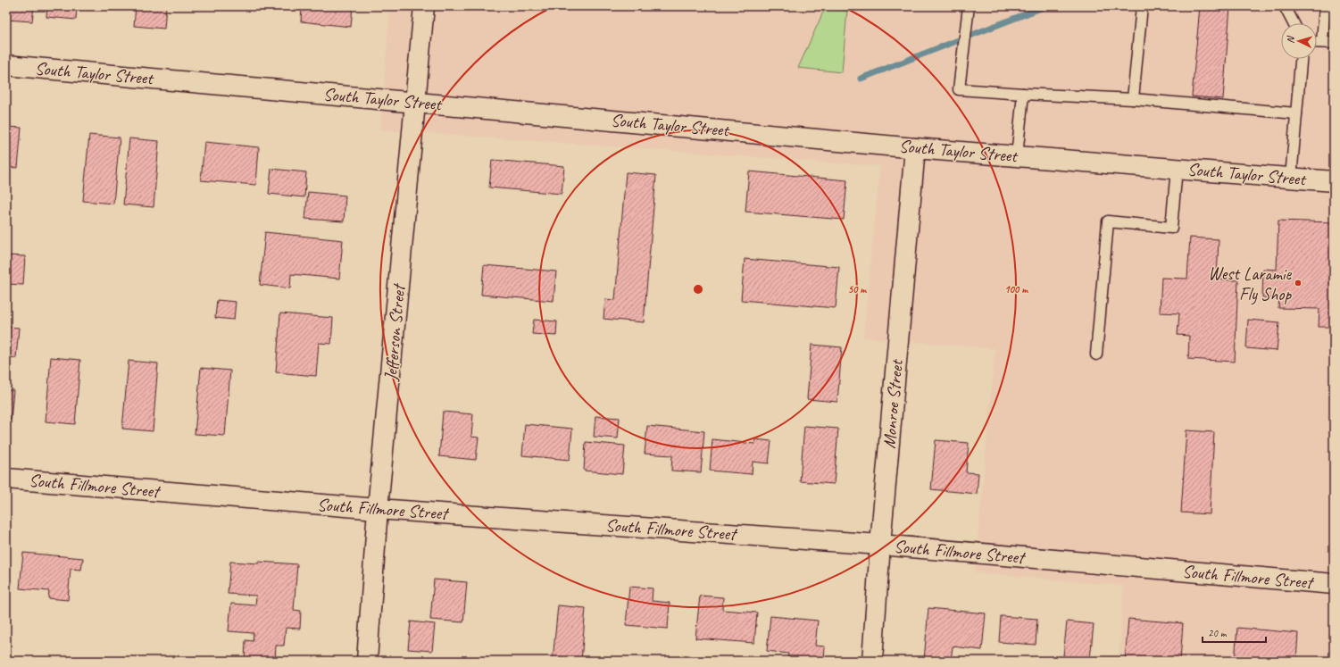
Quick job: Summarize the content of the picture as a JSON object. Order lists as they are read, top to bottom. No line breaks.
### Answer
{"streets":{"street":["South Taylor Street","Jefferson Street","Monroe Street","South Fillmore Street"]},"crossings":[["South Taylor Street","Jefferson Street"],["South Taylor Street","Monroe Street"],["Jefferson Street","South Fillmore Street"],["Monroe Street","South Fillmore Street"]],"places":["West Laramie Fly Shop"],"scale_bar":"20 m","north":"left","rings":["50 m","100 m"]}
